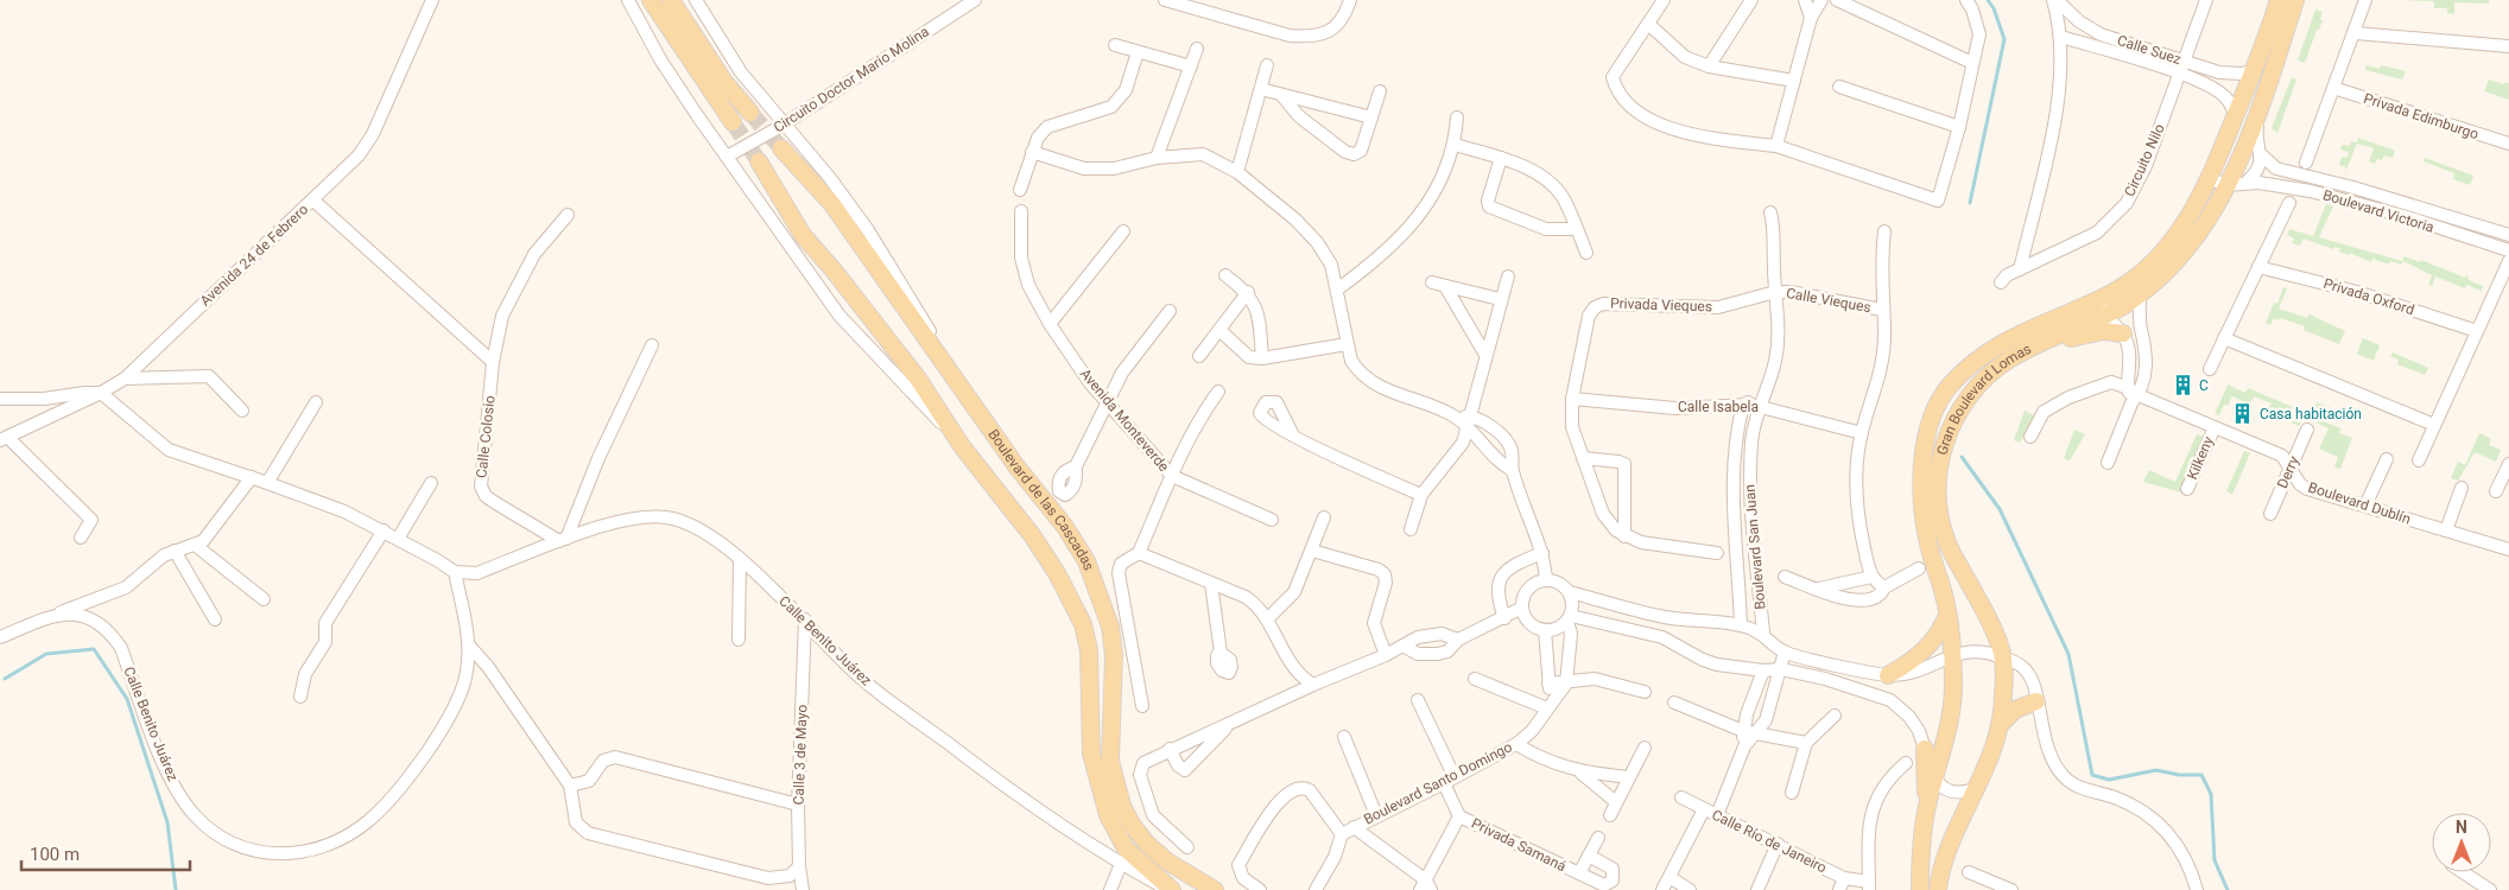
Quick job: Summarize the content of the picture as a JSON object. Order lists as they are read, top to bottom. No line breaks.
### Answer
{"streets":{"main road":["Gran Boulevard Lomas","Boulevard de las Cascadas"],"street":["Calle Suez","Circuito Doctor Mario Molina","Privada Edimburgo","Circuito Nilo","Boulevard Victoria","Avenida 24 de Febrero","Privada Oxford","Calle Vieques","Privada Vieques","Calle Isabela","Avenida Monteverde","Calle Colosio","Kilkeny","Derry","Boulevard Dublín","Boulevard San Juan","Calle Benito Juárez","Calle 3 de Mayo","Boulevard Santo Domingo","Calle Río de Janeiro","Privada Samaná"]},"crossings":[["Calle Suez","Circuito Nilo"],["Calle Suez","Gran Boulevard Lomas"],["Circuito Doctor Mario Molina","Boulevard de las Cascadas"],["Boulevard Victoria","Gran Boulevard Lomas"],["Calle Vieques","Privada Vieques"],["Calle Vieques","Boulevard San Juan"],["Privada Vieques","Calle Isabela"],["Privada Vieques","Boulevard San Juan"],["Calle Isabela","Boulevard San Juan"],["Calle Colosio","Calle Benito Juárez"],["Kilkeny","Boulevard Dublín"],["Derry","Boulevard Dublín"],["Boulevard de las Cascadas","Calle Benito Juárez"],["Calle Benito Juárez","Calle 3 de Mayo"],["Boulevard Santo Domingo","Privada Samaná"]],"places":{"building":["C","Casa habitación"]},"scale_bar":"100 m","north":"top"}
